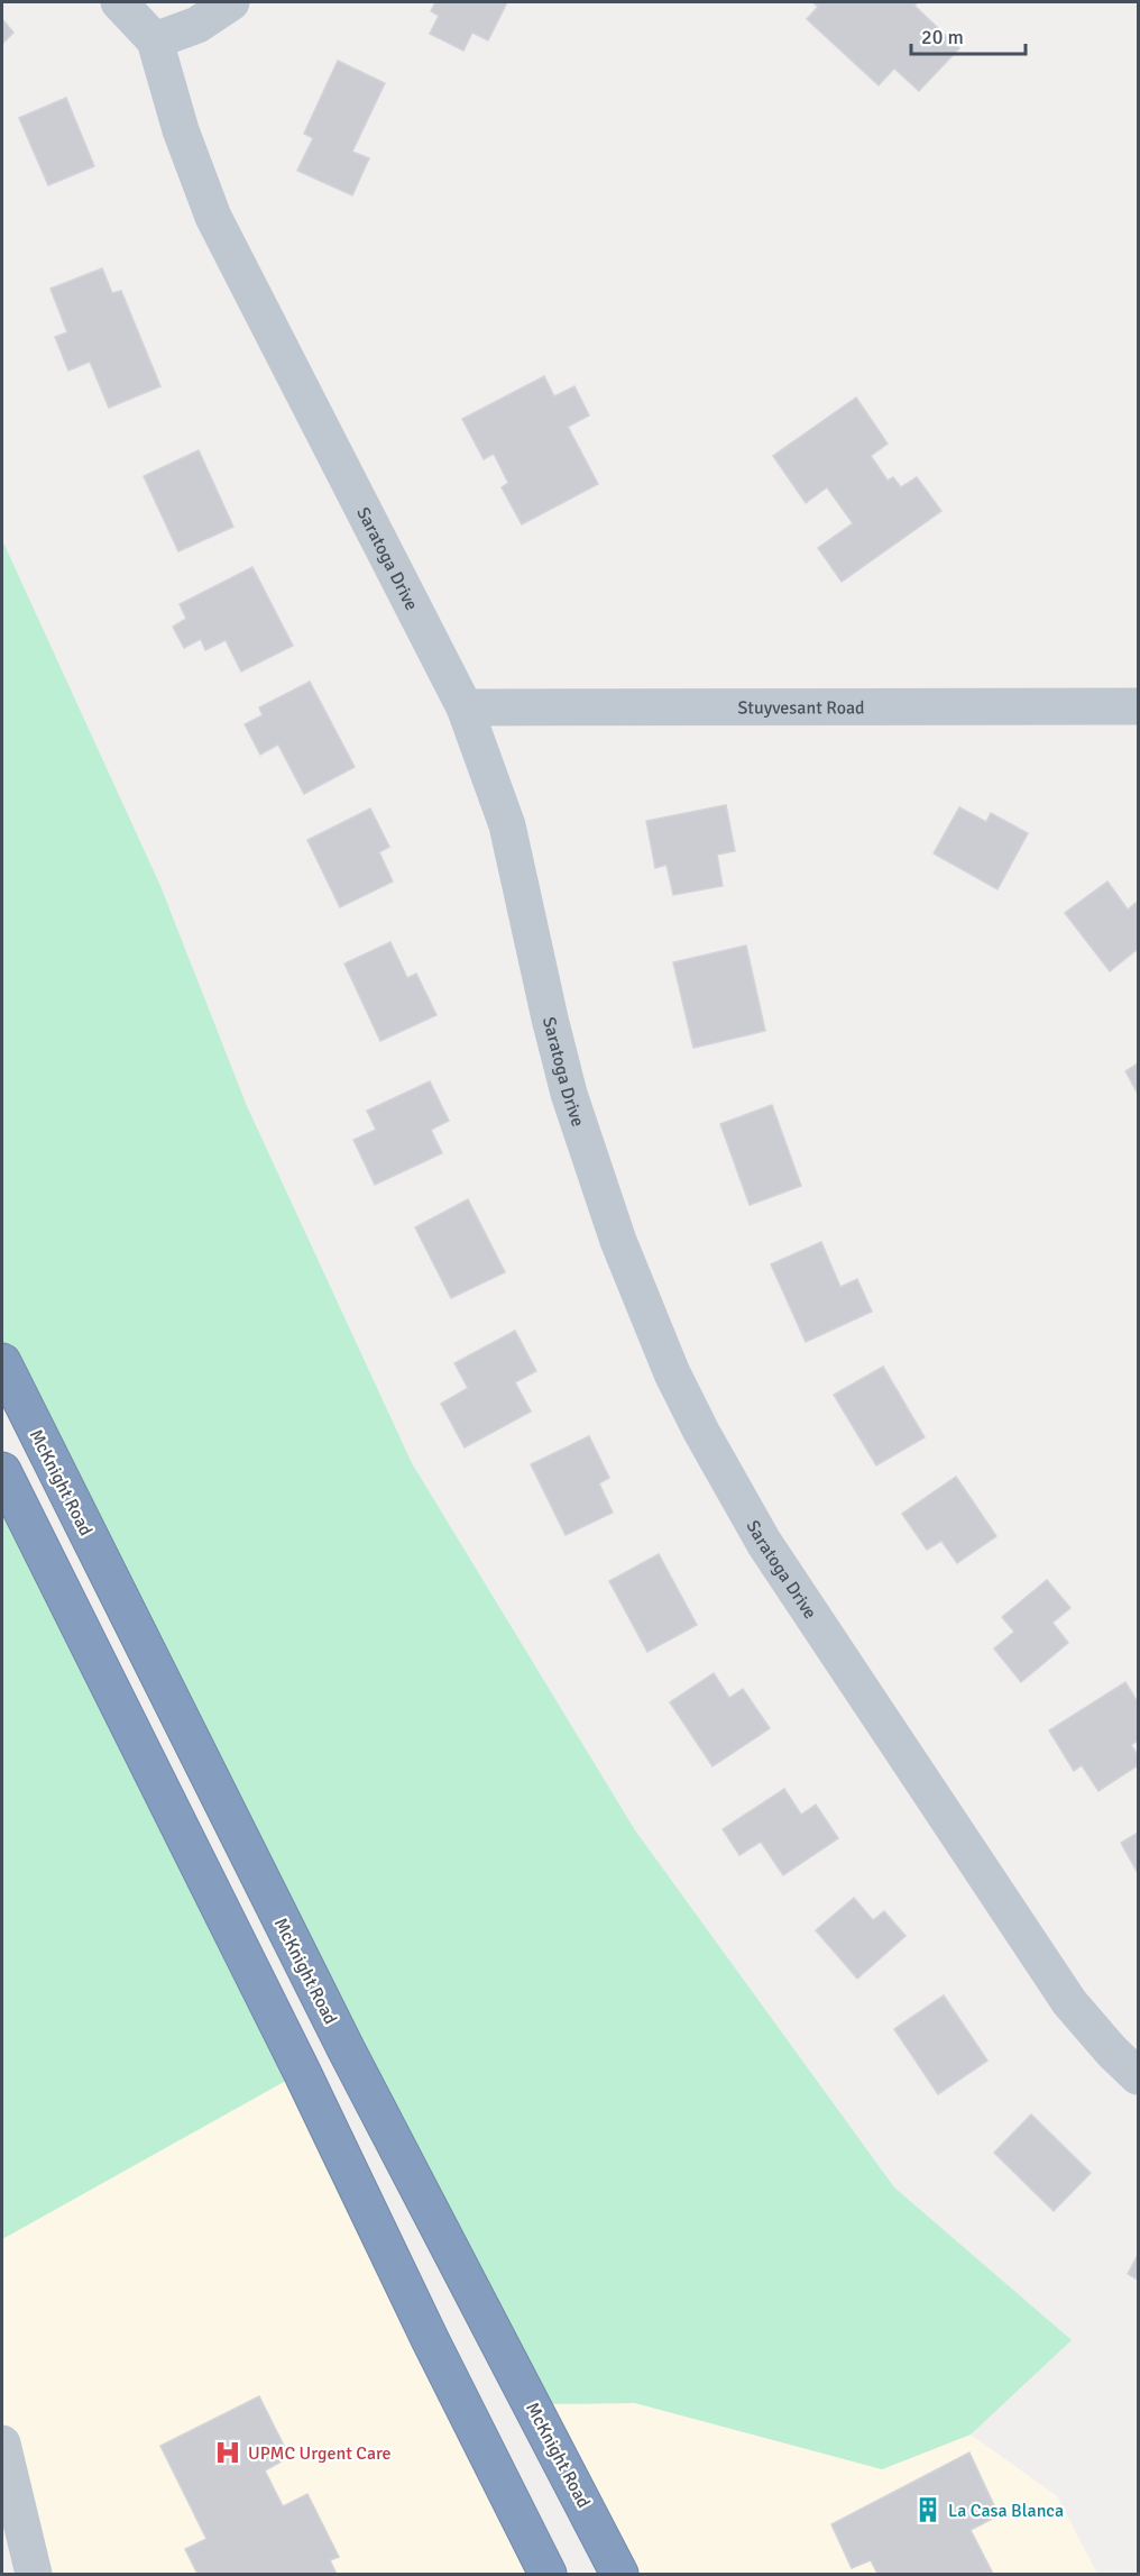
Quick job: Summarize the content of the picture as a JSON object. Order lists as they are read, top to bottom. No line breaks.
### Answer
{"streets":{"highway":["McKnight Road"],"street":["Saratoga Drive","Stuyvesant Road"]},"crossings":[["Saratoga Drive","Stuyvesant Road"]],"places":{"hospital":["UPMC Urgent Care"],"building":["La Casa Blanca"]},"scale_bar":"20 m"}
